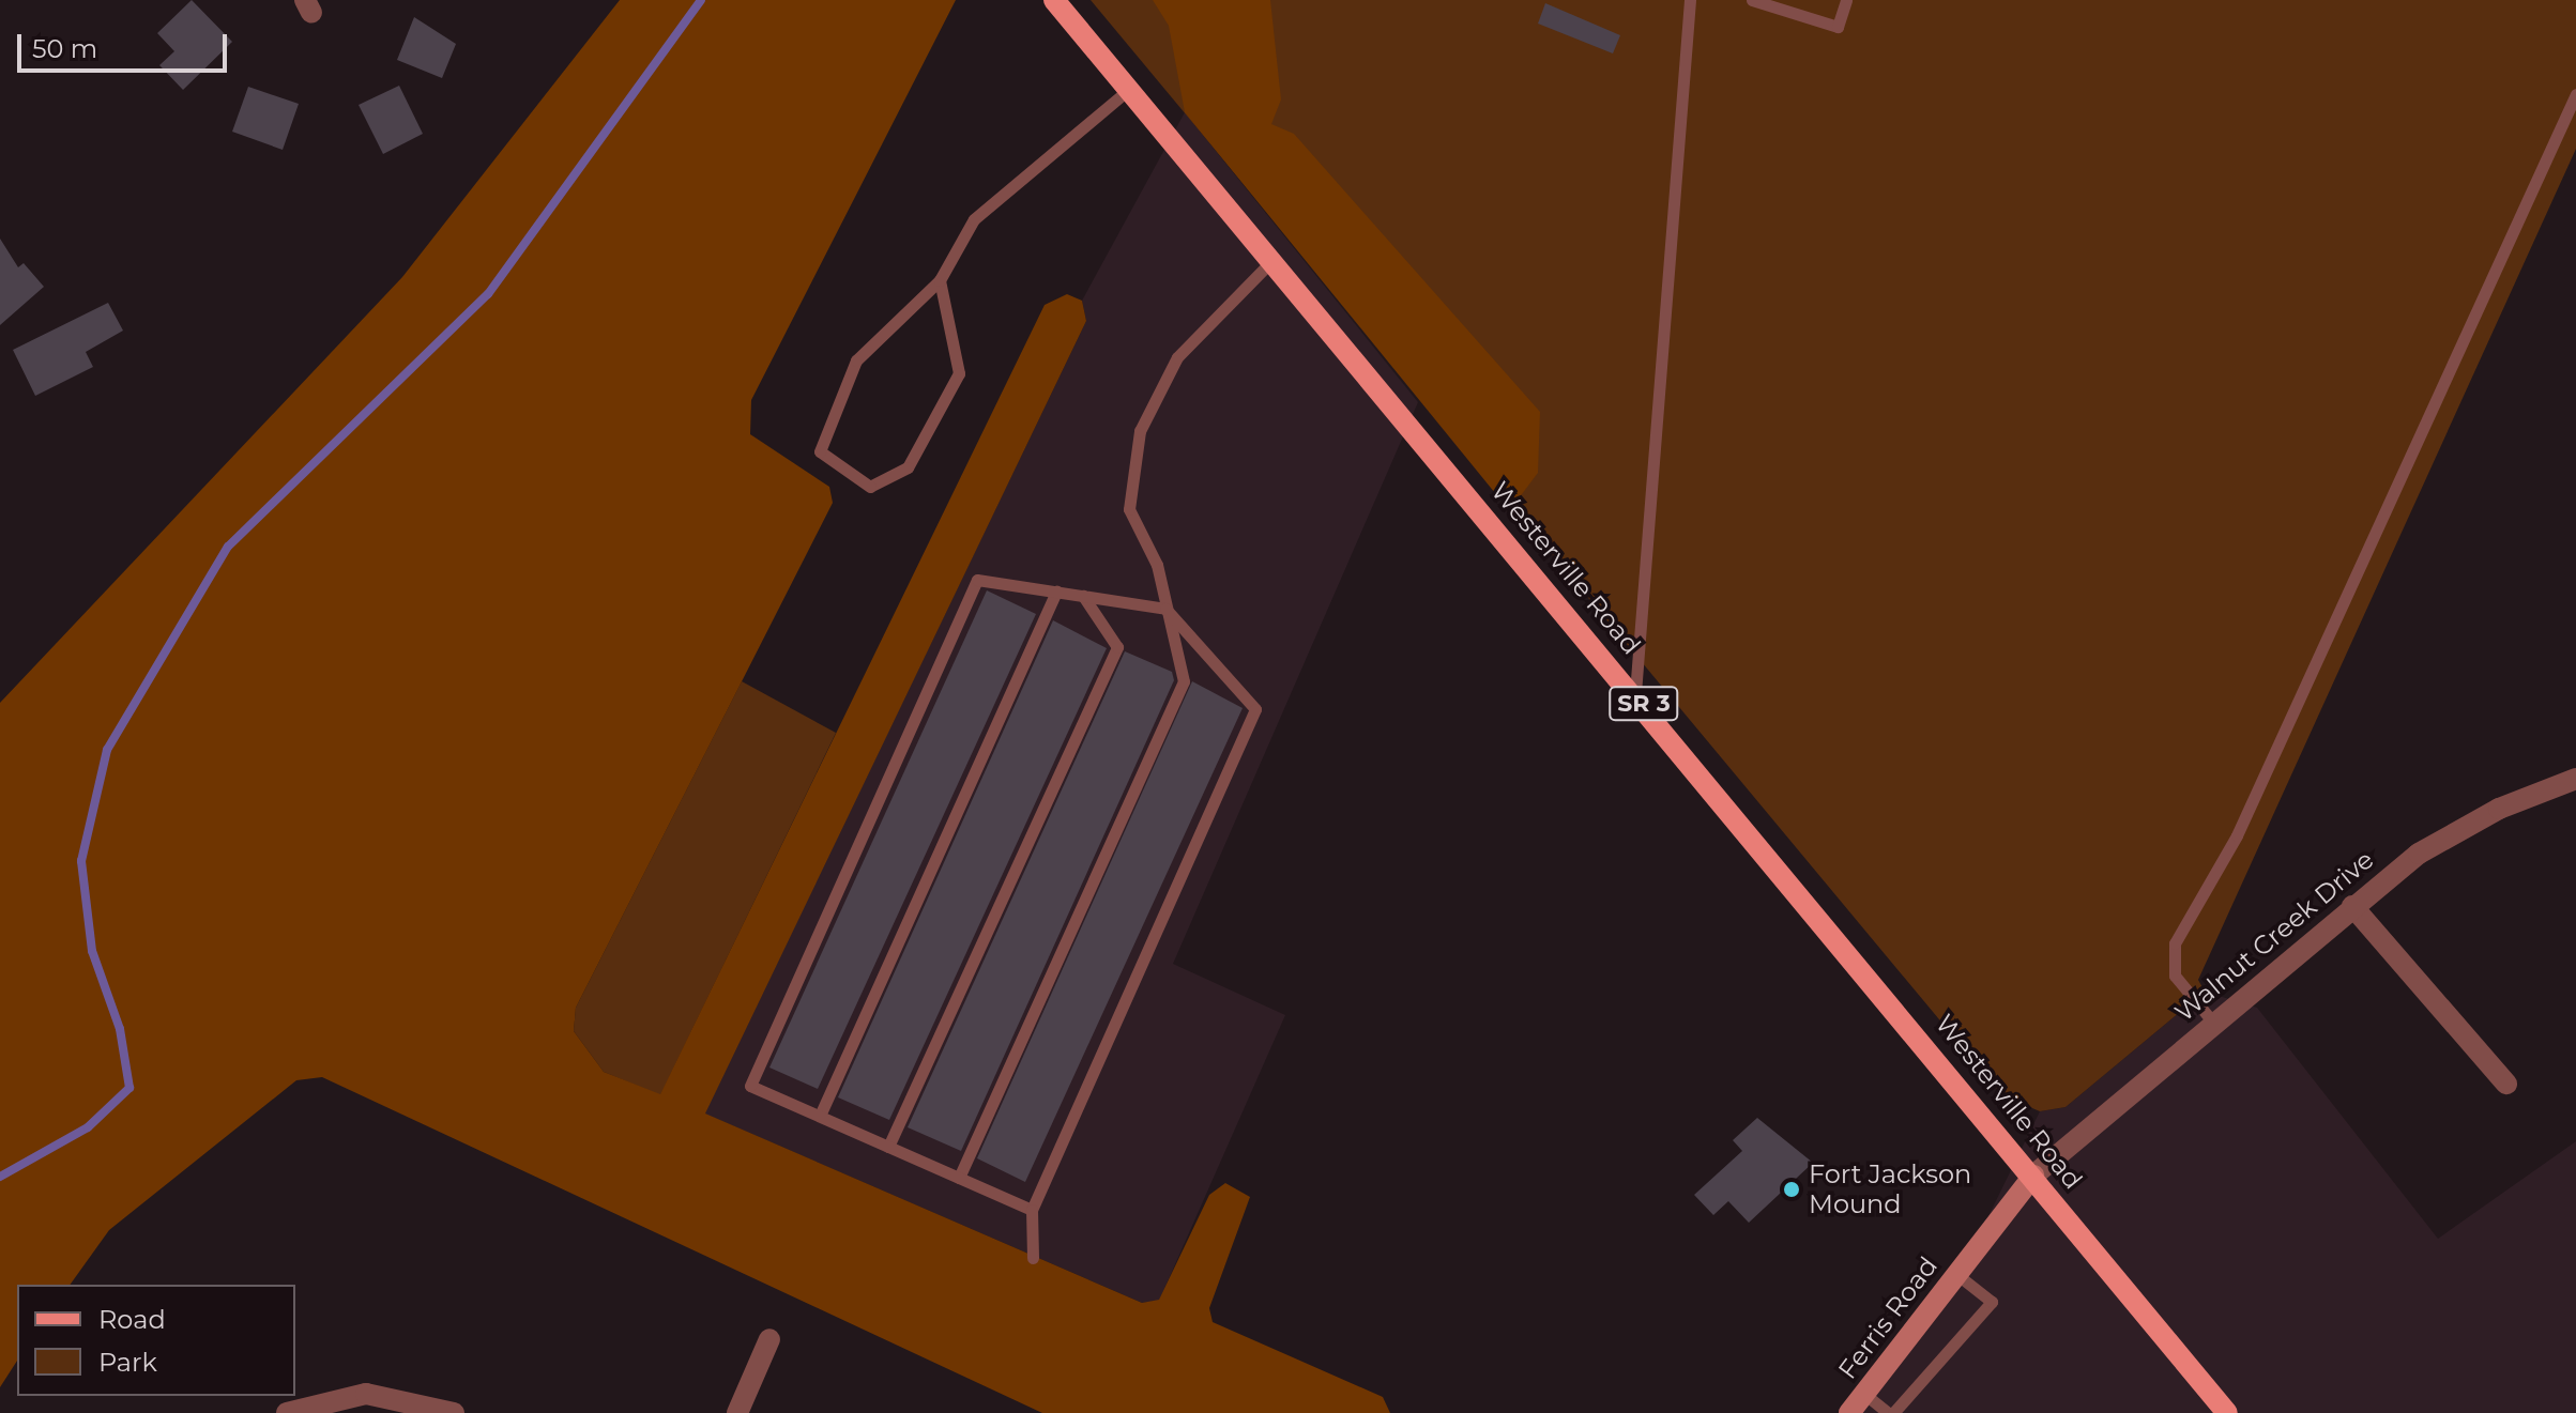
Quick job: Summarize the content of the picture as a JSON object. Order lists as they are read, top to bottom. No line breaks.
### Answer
{"streets":{"main road":["Westerville Road","SR 3","Ferris Road"],"street":["Walnut Creek Drive"]},"crossings":[["Westerville Road","Walnut Creek Drive"],["Westerville Road","Ferris Road"],["Walnut Creek Drive","Ferris Road"]],"places":["Fort Jackson Mound"],"legend":["Road","Park"],"scale_bar":"50 m"}
